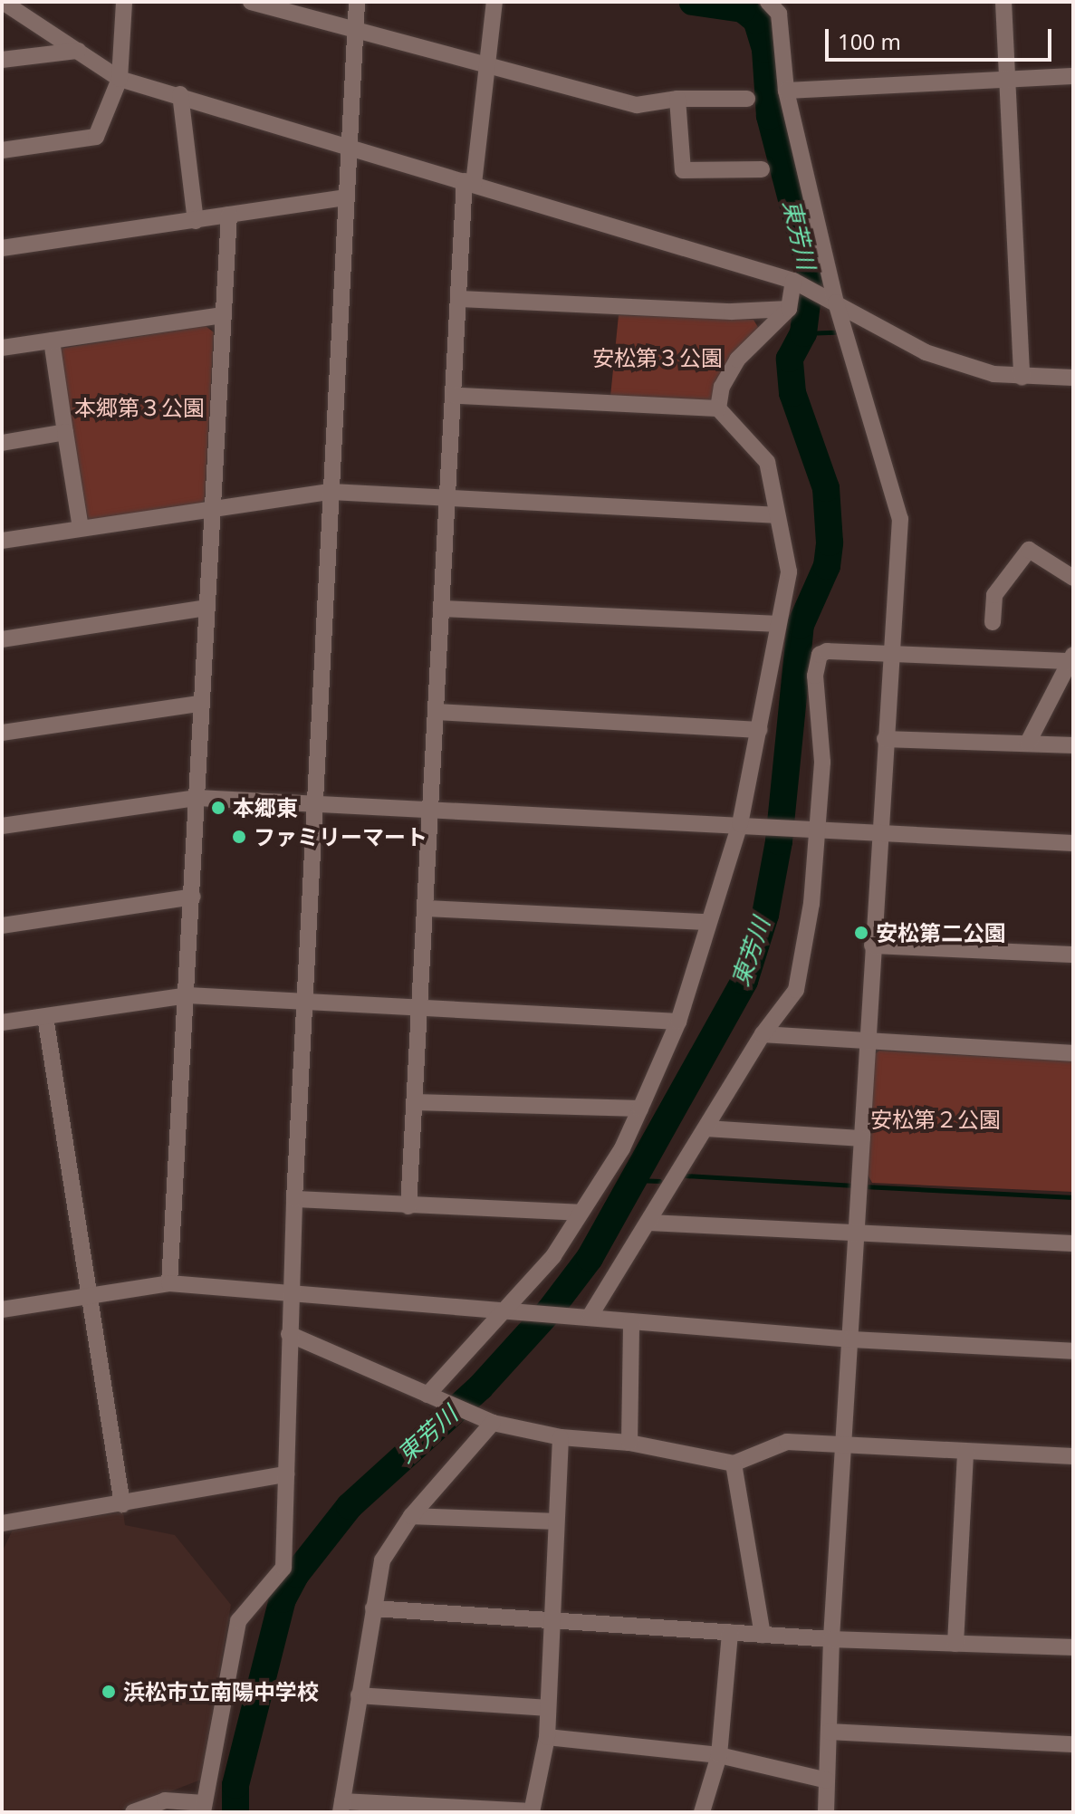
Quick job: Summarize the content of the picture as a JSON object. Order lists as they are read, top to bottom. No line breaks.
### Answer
{"water":["東芳川"],"parks":["安松第３公園","本郷第３公園","安松第２公園"],"places":["本郷東","ファミリーマート","安松第二公園","浜松市立南陽中学校"],"scale_bar":"100 m"}
